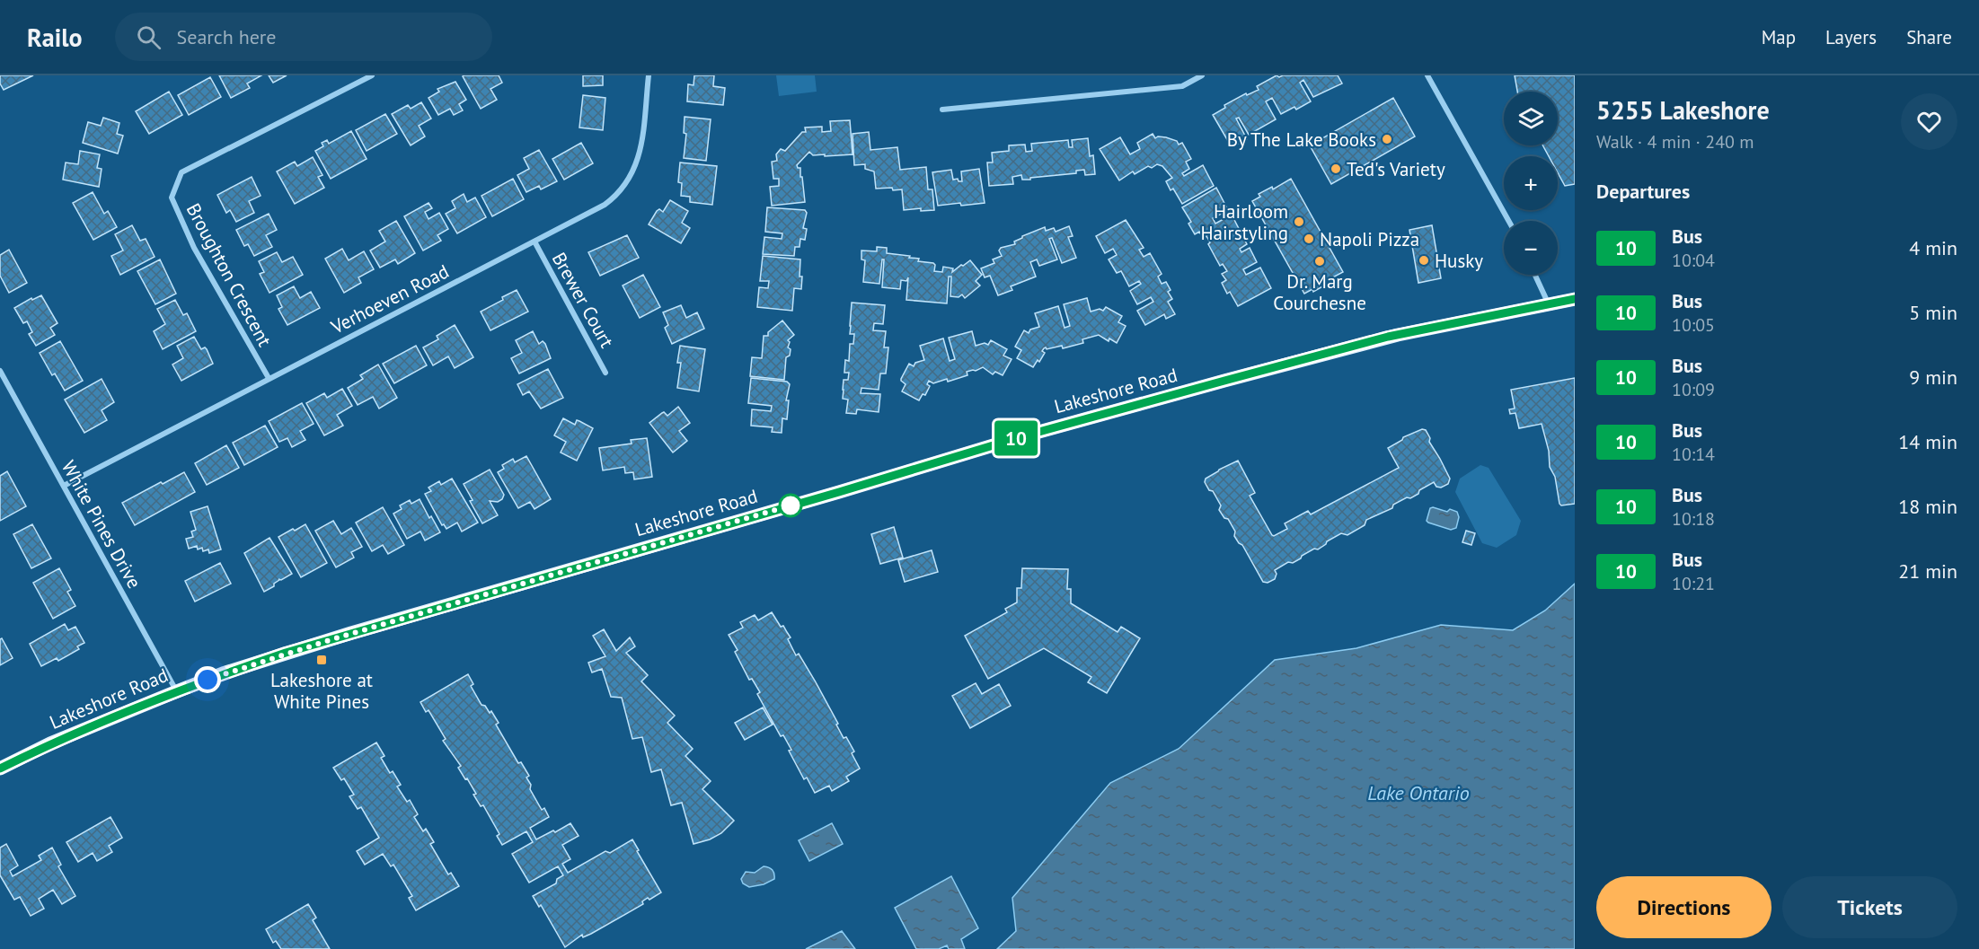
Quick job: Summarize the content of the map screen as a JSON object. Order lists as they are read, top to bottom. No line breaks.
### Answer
{"streets":{"main road":["Lakeshore Road"],"street":["Broughton Crescent","Verhoeven Road","Brewer Court","White Pines Drive"]},"crossings":[["Broughton Crescent","Verhoeven Road"],["Verhoeven Road","Brewer Court"],["Verhoeven Road","White Pines Drive"],["Lakeshore Road","White Pines Drive"]],"water":["Lake Ontario"],"places":{"other":["By The Lake Books","Ted's Variety","Hairloom Hairstyling","Napoli Pizza","Husky","Dr. Marg Courchesne"],"transit":["Lakeshore at White Pines"]},"lines":["bus line 10"],"page":{"header":"Railo","search":"Search here","nav":["Map","Layers","Share"],"on_map":"10","heading":[["5255 Lakeshore","Walk · 4 min · 240 m"],"Departures"],"map_buttons":["+","−"],"list":[{"mark":"10","name":"Bus","note":"10:04","value":"4 min"},{"mark":"10","name":"Bus","note":"10:05","value":"5 min"},{"mark":"10","name":"Bus","note":"10:09","value":"9 min"},{"mark":"10","name":"Bus","note":"10:14","value":"14 min"},{"mark":"10","name":"Bus","note":"10:18","value":"18 min"},{"mark":"10","name":"Bus","note":"10:21","value":"21 min"}],"buttons":["Directions","Tickets"]}}
